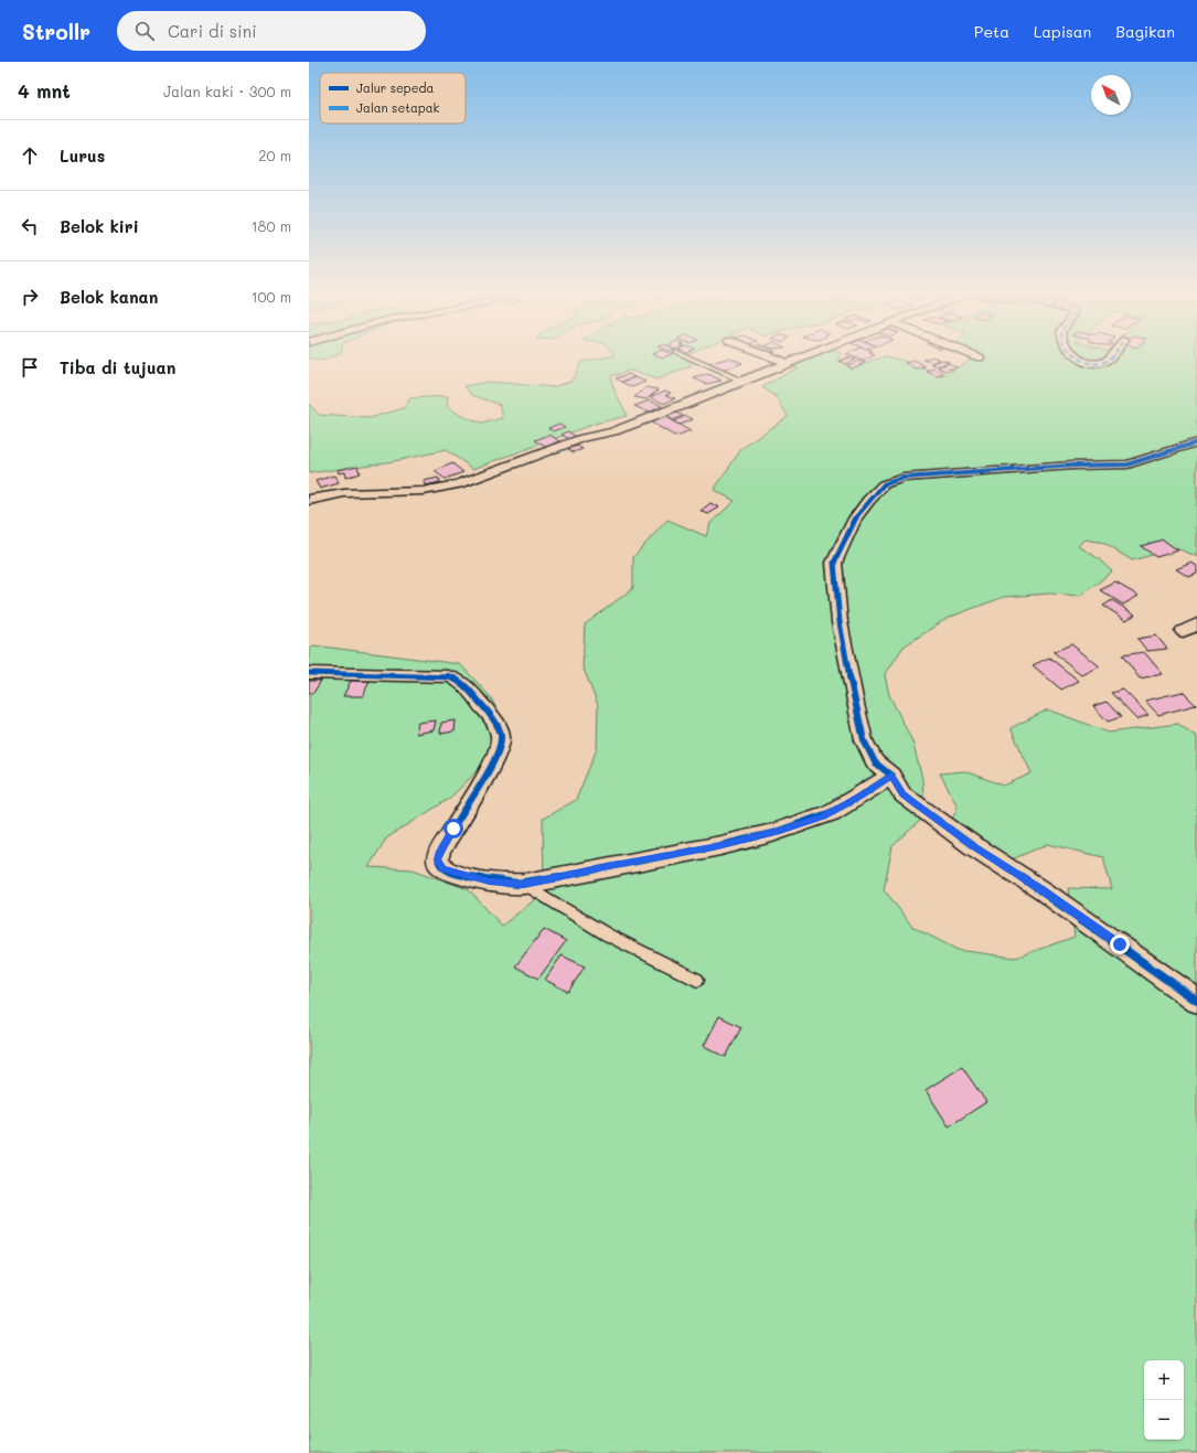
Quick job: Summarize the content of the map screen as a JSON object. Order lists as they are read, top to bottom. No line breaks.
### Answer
{"legend":["Jalur sepeda","Jalan setapak"],"north":"top left","page":{"header":"Strollr","search":"Cari di sini","nav":["Peta","Lapisan","Bagikan"],"heading":["4 mnt","Jalan kaki · 300 m"],"list":[["Lurus","20 m"],["Belok kiri","180 m"],["Belok kanan","100 m"],"Tiba di tujuan"],"map_buttons":["+","−"]}}
